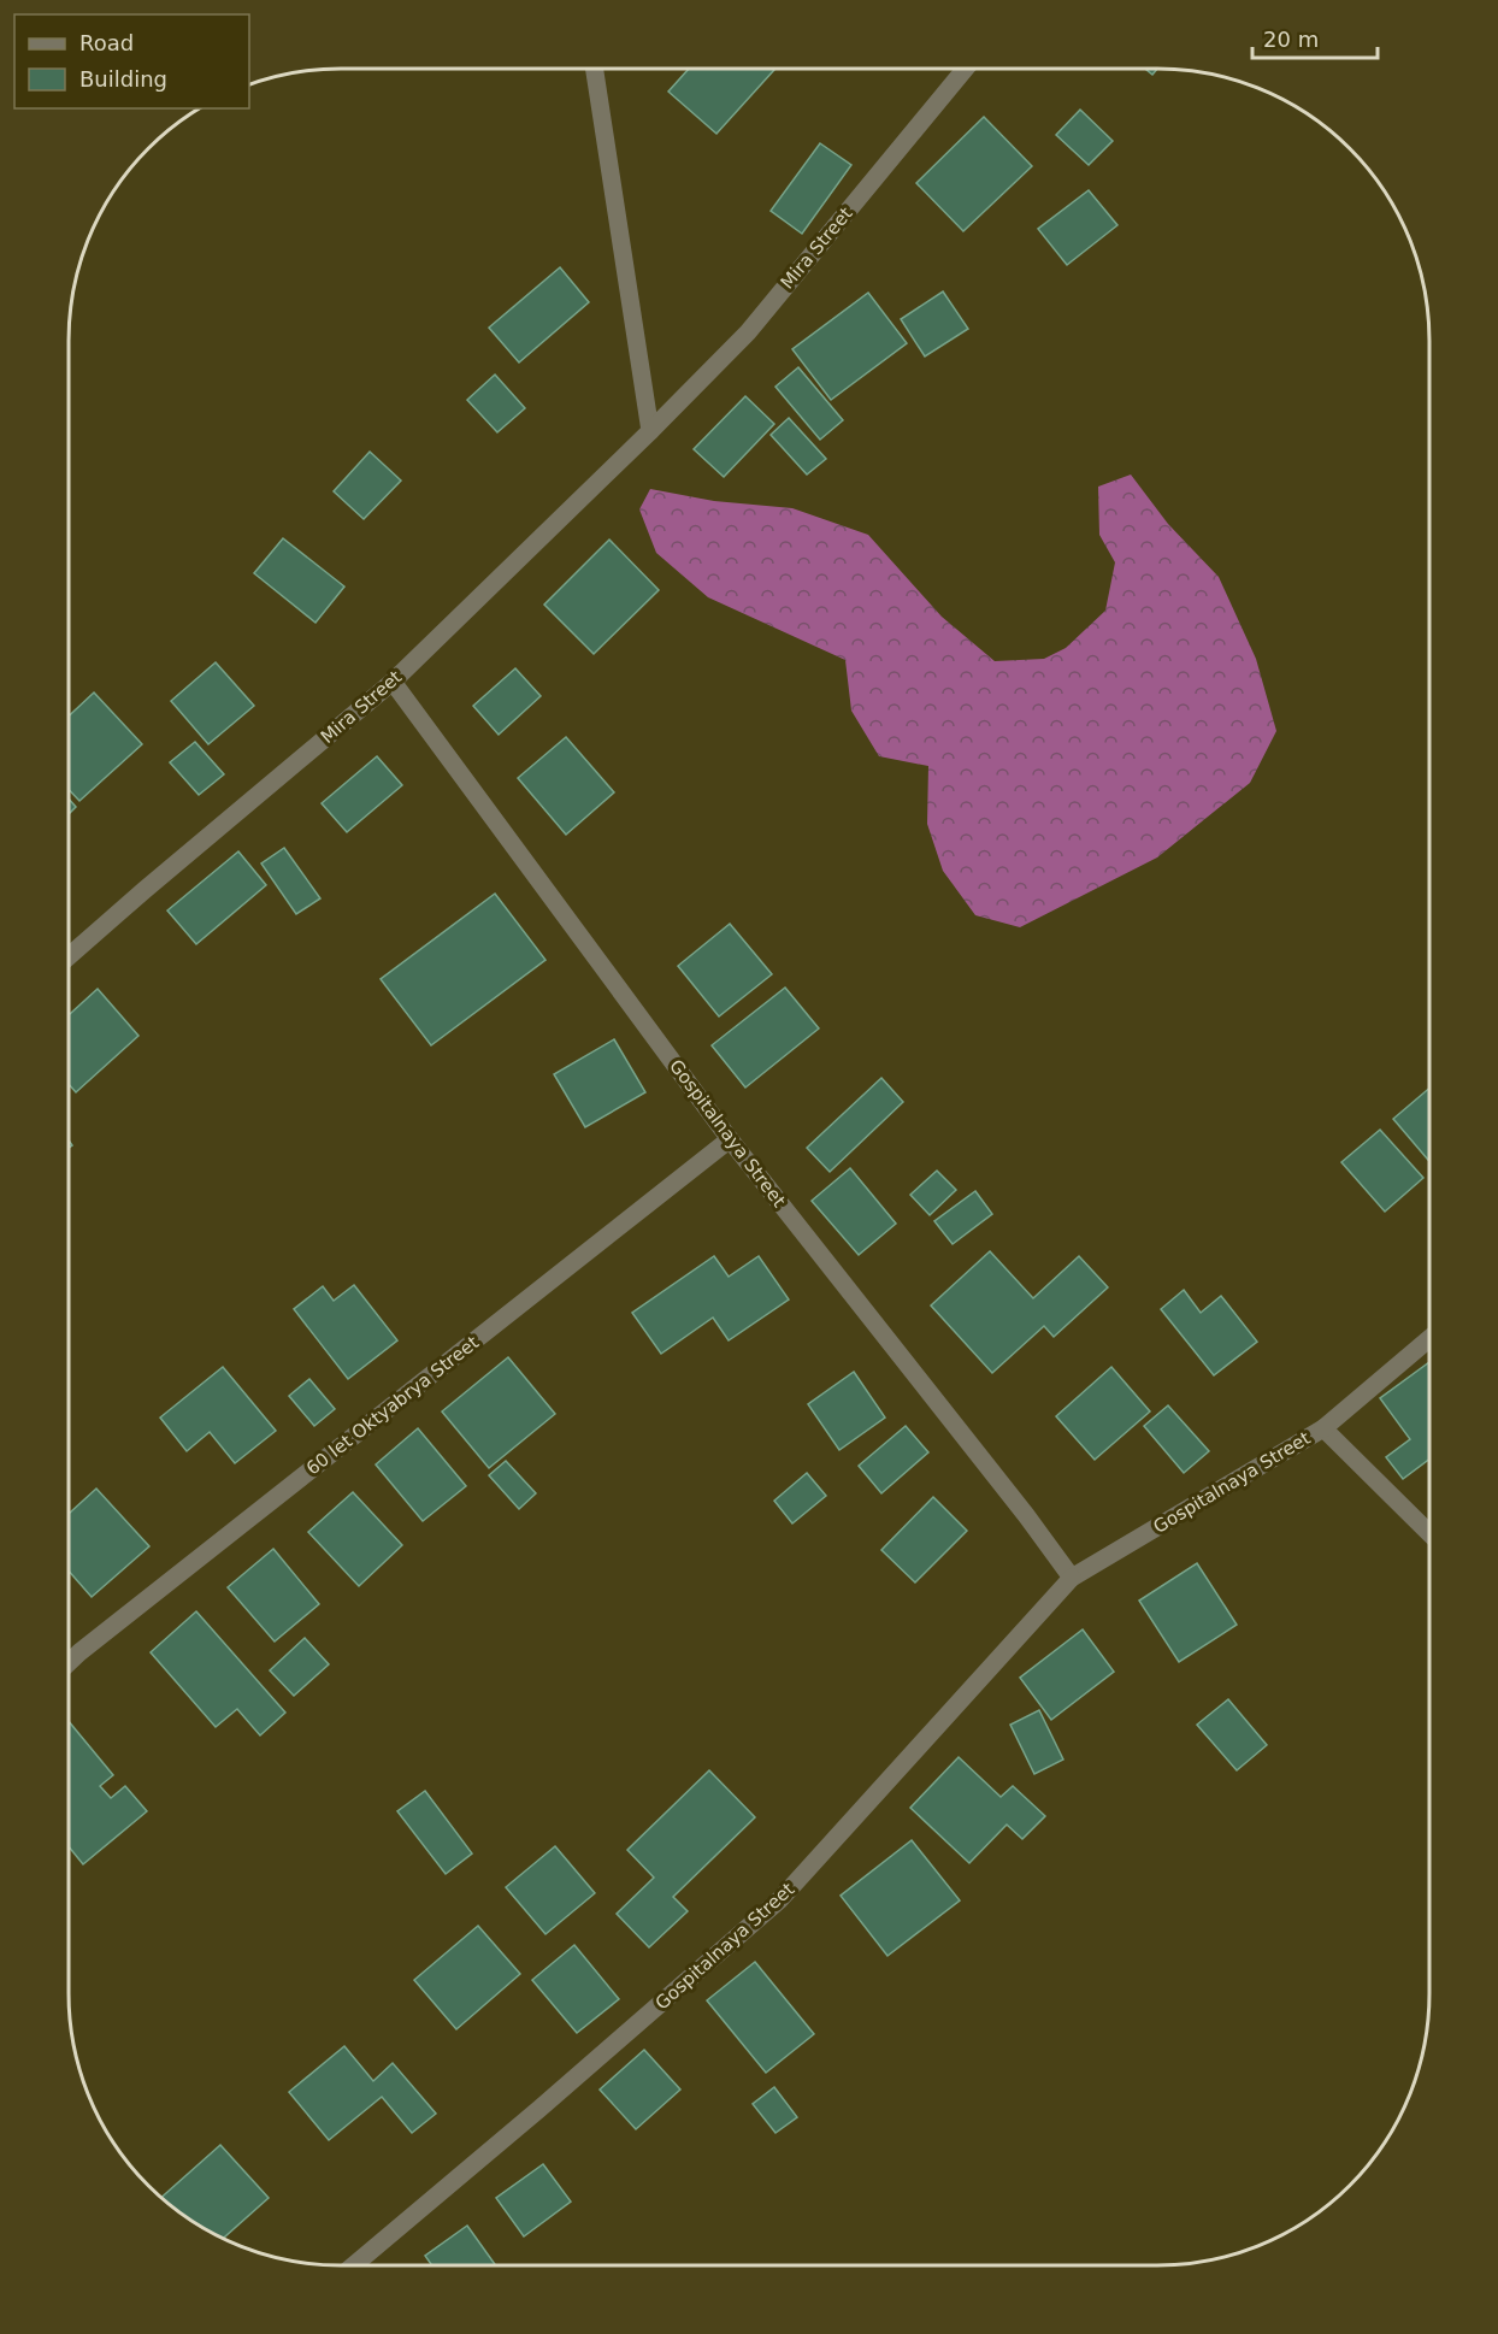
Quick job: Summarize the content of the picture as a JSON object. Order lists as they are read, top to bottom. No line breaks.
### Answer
{"streets":{"street":["Mira Street","Gospitalnaya Street","60 let Oktyabrya Street"]},"crossings":[["Mira Street","Gospitalnaya Street"],["Gospitalnaya Street","60 let Oktyabrya Street"]],"legend":["Road","Building"],"scale_bar":"20 m"}
